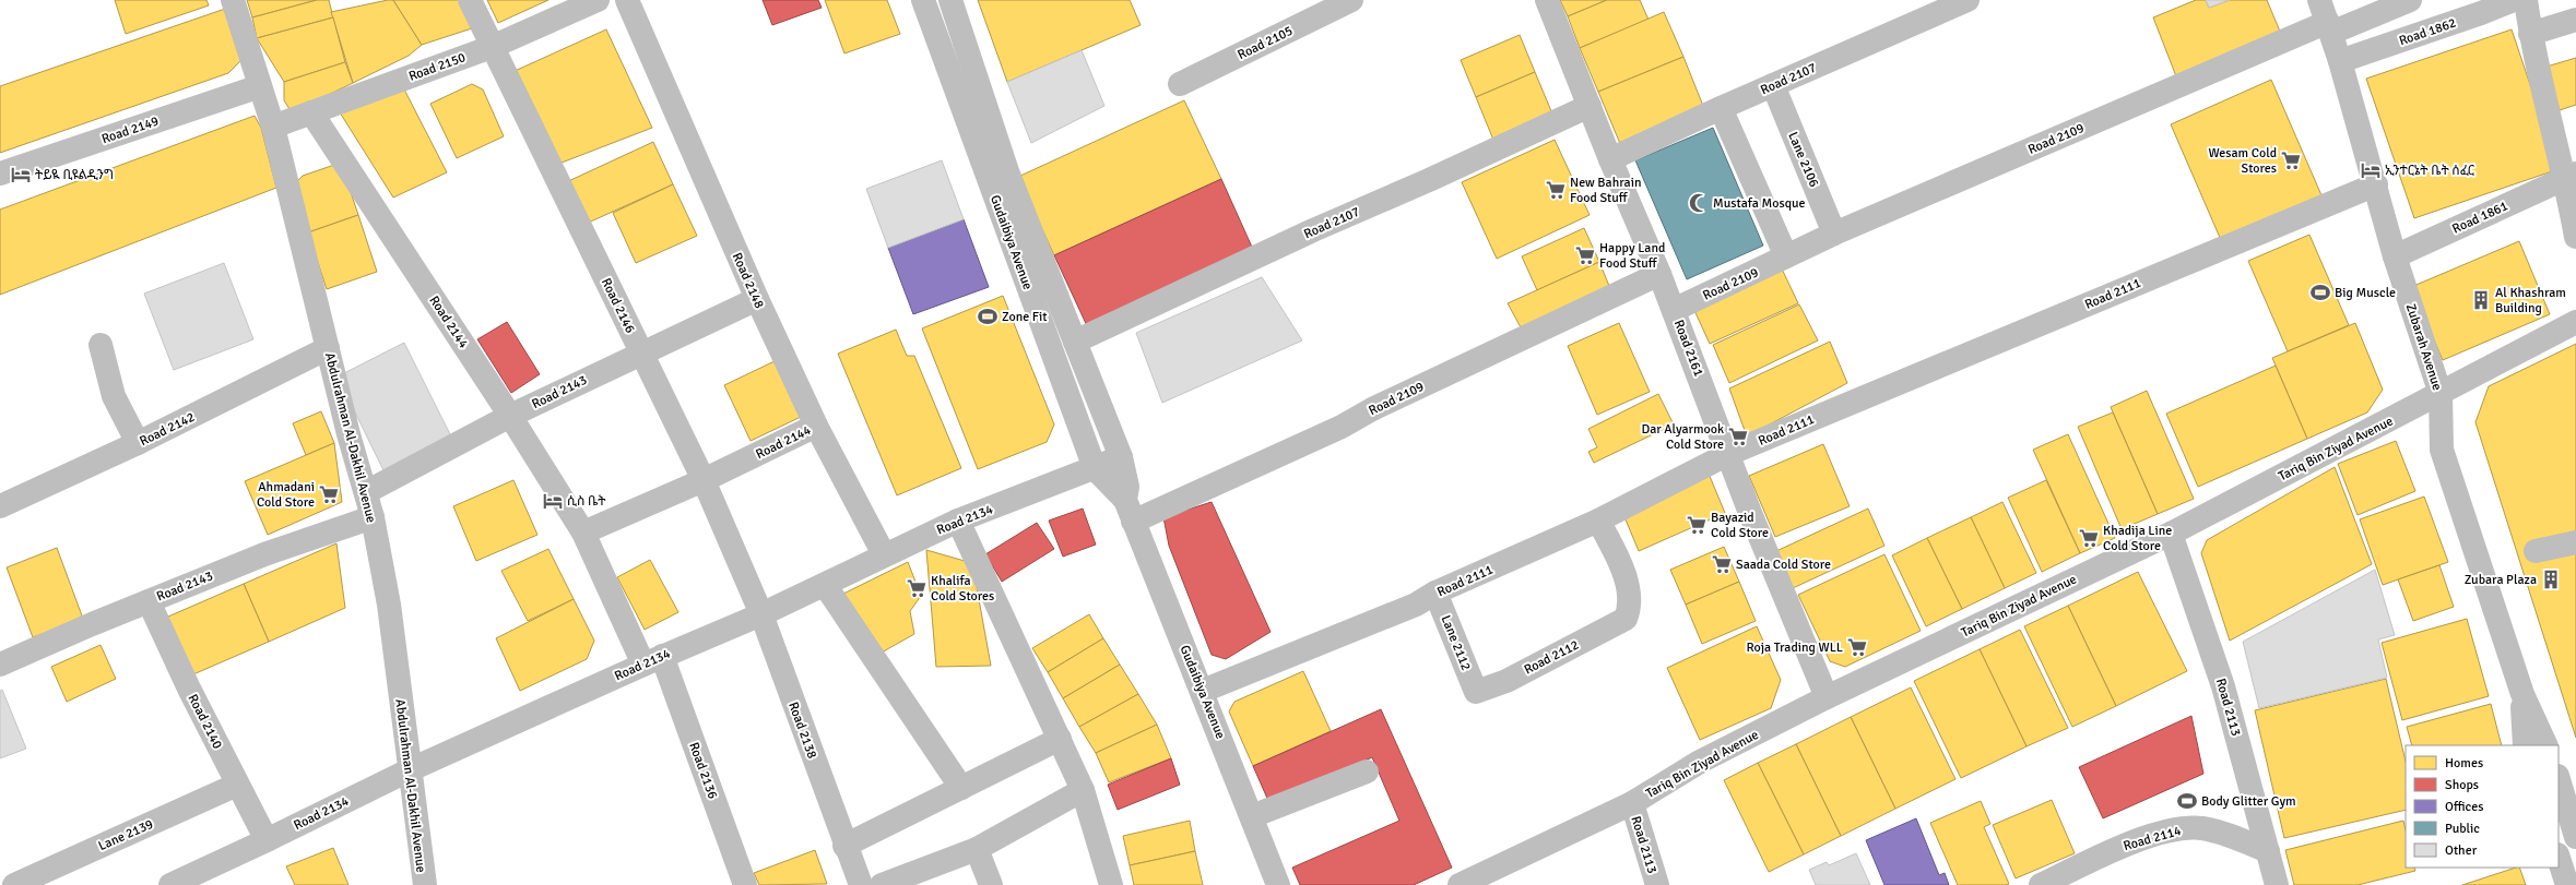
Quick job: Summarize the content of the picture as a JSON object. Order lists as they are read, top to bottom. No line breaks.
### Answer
{"streets":{"street":["Road 1862","Road 2105","Road 2150","Road 2107","Road 2149","Road 2109","Lane 2106","Road 1861","Gudaibiya Avenue","Road 2148","Road 2111","Road 2146","Road 2144","Zubarah Avenue","Road 2161","Road 2143","Road 2142","Abdulrahman Al-Dakhil Avenue","Tariq Bin Ziyad Avenue","Road 2134","Lane 2112","Road 2112","Road 2113","Road 2140","Road 2138","Road 2136","Lane 2139","Road 2114"]},"crossings":[["Road 1862","Zubarah Avenue"],["Road 2150","Road 2146"],["Road 2150","Road 2144"],["Road 2150","Abdulrahman Al-Dakhil Avenue"],["Road 2107","Lane 2106"],["Road 2107","Gudaibiya Avenue"],["Road 2107","Road 2161"],["Road 2149","Abdulrahman Al-Dakhil Avenue"],["Road 2109","Lane 2106"],["Road 2109","Gudaibiya Avenue"],["Road 2109","Zubarah Avenue"],["Road 2109","Road 2161"],["Road 1861","Zubarah Avenue"],["Gudaibiya Avenue","Road 2111"],["Gudaibiya Avenue","Road 2134"],["Road 2148","Road 2144"],["Road 2148","Road 2143"],["Road 2148","Road 2134"],["Road 2111","Zubarah Avenue"],["Road 2111","Road 2161"],["Road 2111","Lane 2112"],["Road 2111","Road 2112"],["Road 2146","Road 2144"],["Road 2146","Road 2143"],["Road 2146","Road 2134"],["Road 2146","Road 2138"],["Road 2144","Road 2143"],["Road 2144","Road 2134"],["Road 2144","Road 2136"],["Zubarah Avenue","Tariq Bin Ziyad Avenue"],["Road 2161","Tariq Bin Ziyad Avenue"],["Road 2143","Abdulrahman Al-Dakhil Avenue"],["Road 2143","Road 2140"],["Road 2142","Abdulrahman Al-Dakhil Avenue"],["Abdulrahman Al-Dakhil Avenue","Road 2134"],["Tariq Bin Ziyad Avenue","Road 2113"],["Road 2134","Road 2140"],["Road 2134","Road 2138"],["Road 2134","Road 2136"],["Lane 2112","Road 2112"],["Road 2113","Road 2114"],["Road 2140","Lane 2139"]],"places":{"supermarket":["Wesam Cold Stores","New Bahrain Food Stuff","Happy Land Food Stuff","Dar Alyarmook Cold Store","Ahmadani Cold Store","Bayazid Cold Store","Khadija Line Cold Store","Saada Cold Store","Khalifa Cold Stores","Roja Trading WLL"],"hotel":["ኢንተርኔት ቤት ሰፈር","ትይዪ ቢዩልዲንግ","ሲስ ቤት"],"mosque":["Mustafa Mosque"],"sports":["Big Muscle","Zone Fit","Body Glitter Gym"],"building":["Al Khashram Building","Zubara Plaza"]},"legend":["Homes","Shops","Offices","Public","Other"]}
